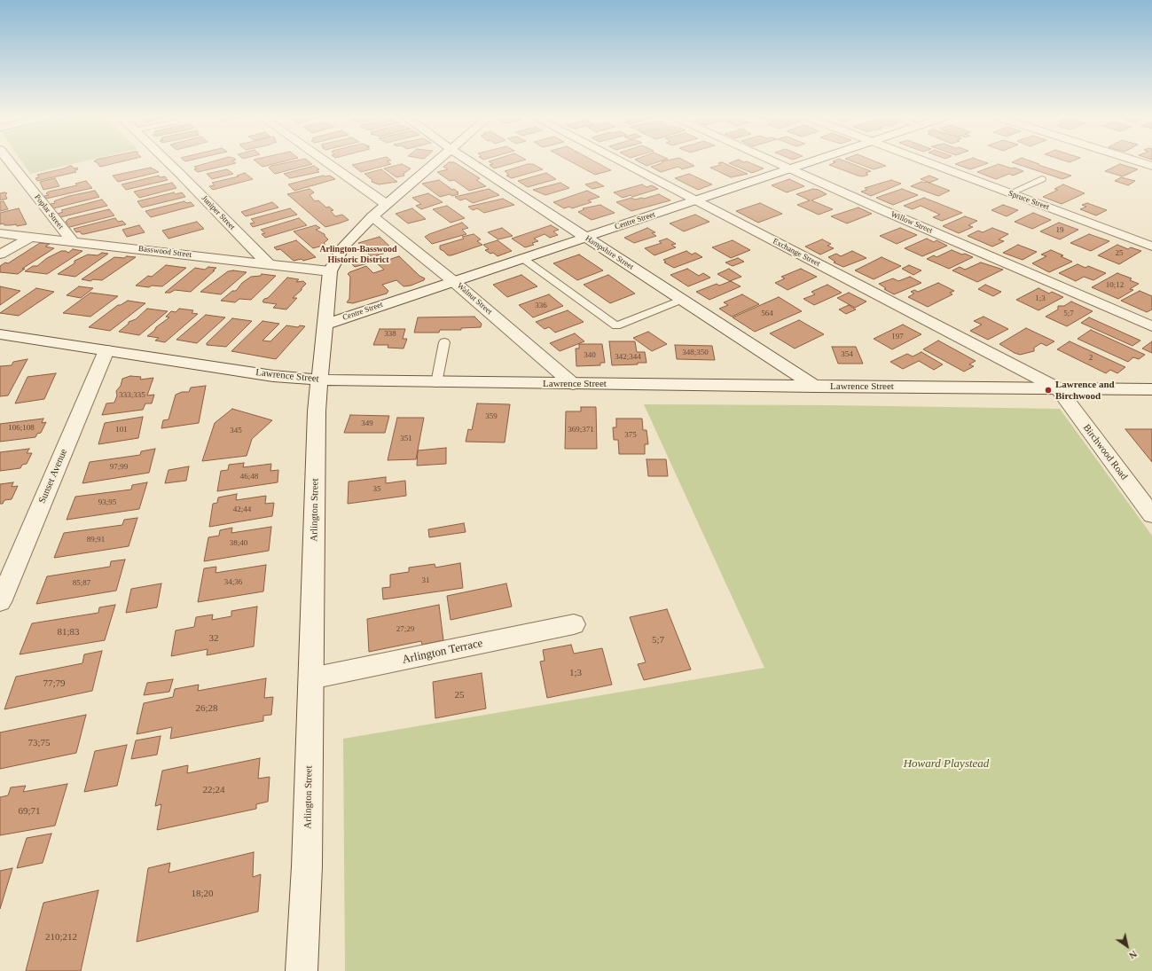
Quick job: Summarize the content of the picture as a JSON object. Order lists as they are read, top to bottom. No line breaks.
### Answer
{"streets":{"street":["Spruce Street","Poplar Street","Juniper Street","Centre Street","Willow Street","Basswood Street","Hampshire Street","Exchange Street","Walnut Street","Lawrence Street","Birchwood Road","Sunset Avenue","Arlington Street","Arlington Terrace"]},"crossings":[["Poplar Street","Basswood Street"],["Juniper Street","Basswood Street"],["Centre Street","Willow Street"],["Centre Street","Hampshire Street"],["Centre Street","Exchange Street"],["Centre Street","Walnut Street"],["Centre Street","Arlington Street"],["Basswood Street","Arlington Street"],["Hampshire Street","Lawrence Street"],["Exchange Street","Lawrence Street"],["Exchange Street","Birchwood Road"],["Walnut Street","Lawrence Street"],["Walnut Street","Arlington Street"],["Lawrence Street","Birchwood Road"],["Lawrence Street","Sunset Avenue"],["Lawrence Street","Arlington Street"],["Arlington Street","Arlington Terrace"]],"districts":["Arlington-Basswood Historic District"],"parks":["Howard Playstead"],"places":["Lawrence and Birchwood"],"house_numbers":["19","25","10;12","1;3","336","564","5;7","338","197","348;350","354","340","342;344","2","333;335","359","349","106;108","101","369;371","345","375","351","97;99","46;48","35","93;95","42;44","89;91","38;40","31","34;36","85;87","27;29","81;83","32","5;7","1;3","77;79","25","26;28","73;75","22;24","69;71","18;20","210;212"],"north":"bottom right"}
